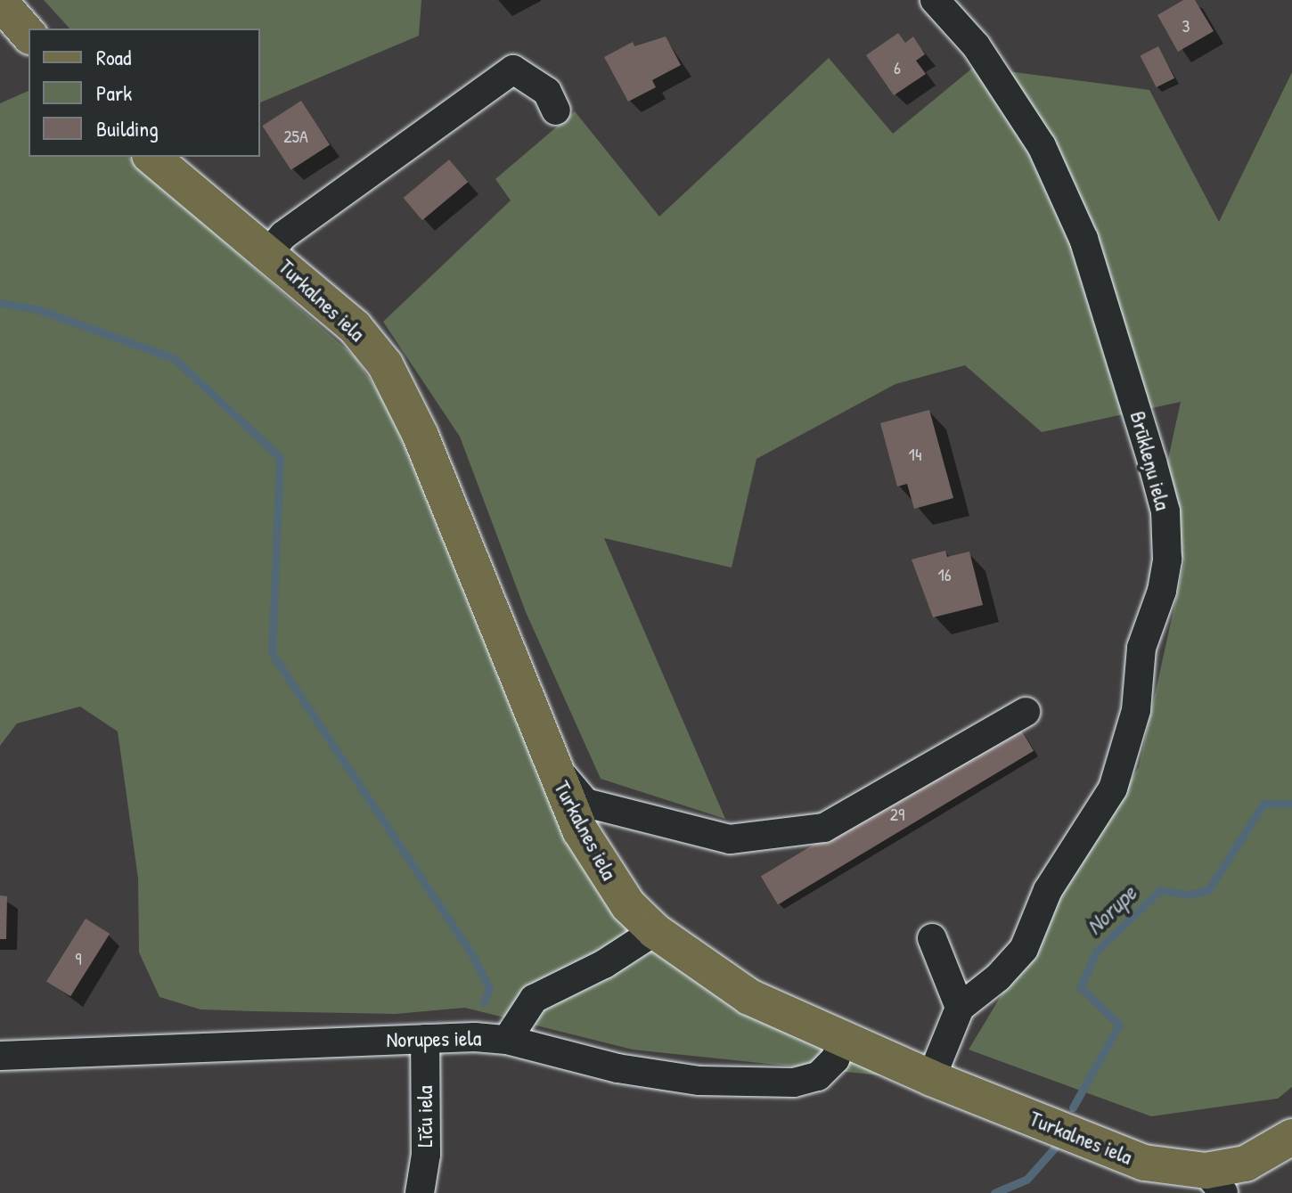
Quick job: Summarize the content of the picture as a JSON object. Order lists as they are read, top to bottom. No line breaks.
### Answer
{"streets":{"main road":["Turkalnes iela"],"street":["Brūkleņu iela","Norupes iela","Līču iela"]},"crossings":[["Turkalnes iela","Brūkleņu iela"],["Turkalnes iela","Norupes iela"],["Norupes iela","Līču iela"]],"water":["Norupe"],"house_numbers":["3","6","25A","14","16","29","9"],"legend":["Road","Park","Building"]}
